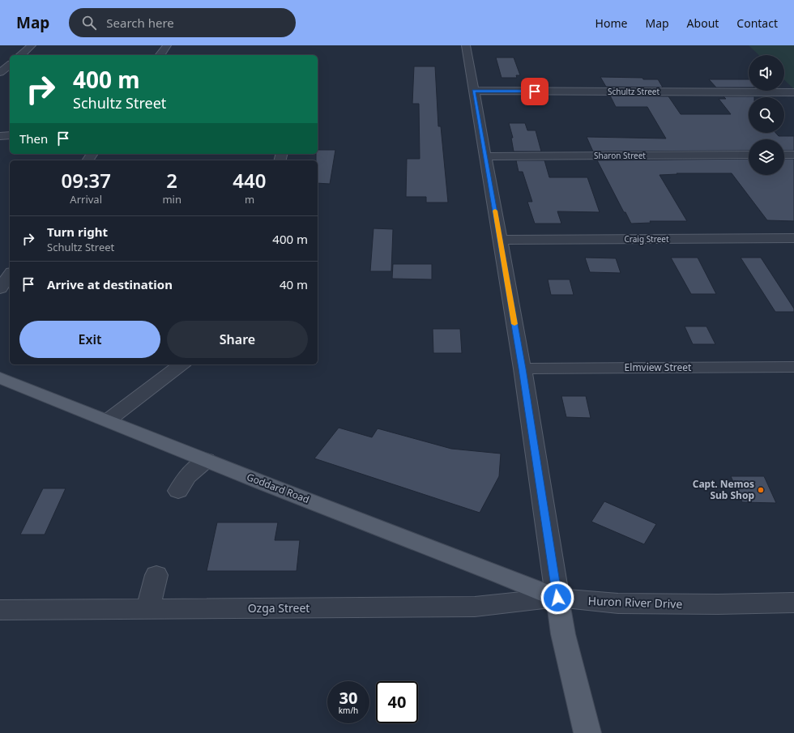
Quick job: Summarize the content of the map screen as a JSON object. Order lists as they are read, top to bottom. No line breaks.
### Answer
{"streets":{"main road":["Goddard Road"],"street":["Schultz Street","Sharon Street","Craig Street","Elmview Street","Huron River Drive","Ozga Street"]},"crossings":[["Goddard Road","Huron River Drive"],["Goddard Road","Ozga Street"],["Huron River Drive","Ozga Street"]],"places":["Capt. Nemos Sub Shop"],"page":{"header":"Map","search":"Search here","nav":["Home","Map","About","Contact"],"turn":["400 m","Schultz Street"],"then":"Then","eta":["09:37","Arrival","2","min","440","m"],"list":[{"name":"Turn right","note":"Schultz Street","value":"400 m"},{"name":"Arrive at destination","value":"40 m"}],"buttons":["Exit","Share"],"speed":"30 km/h","limit":"40"}}
